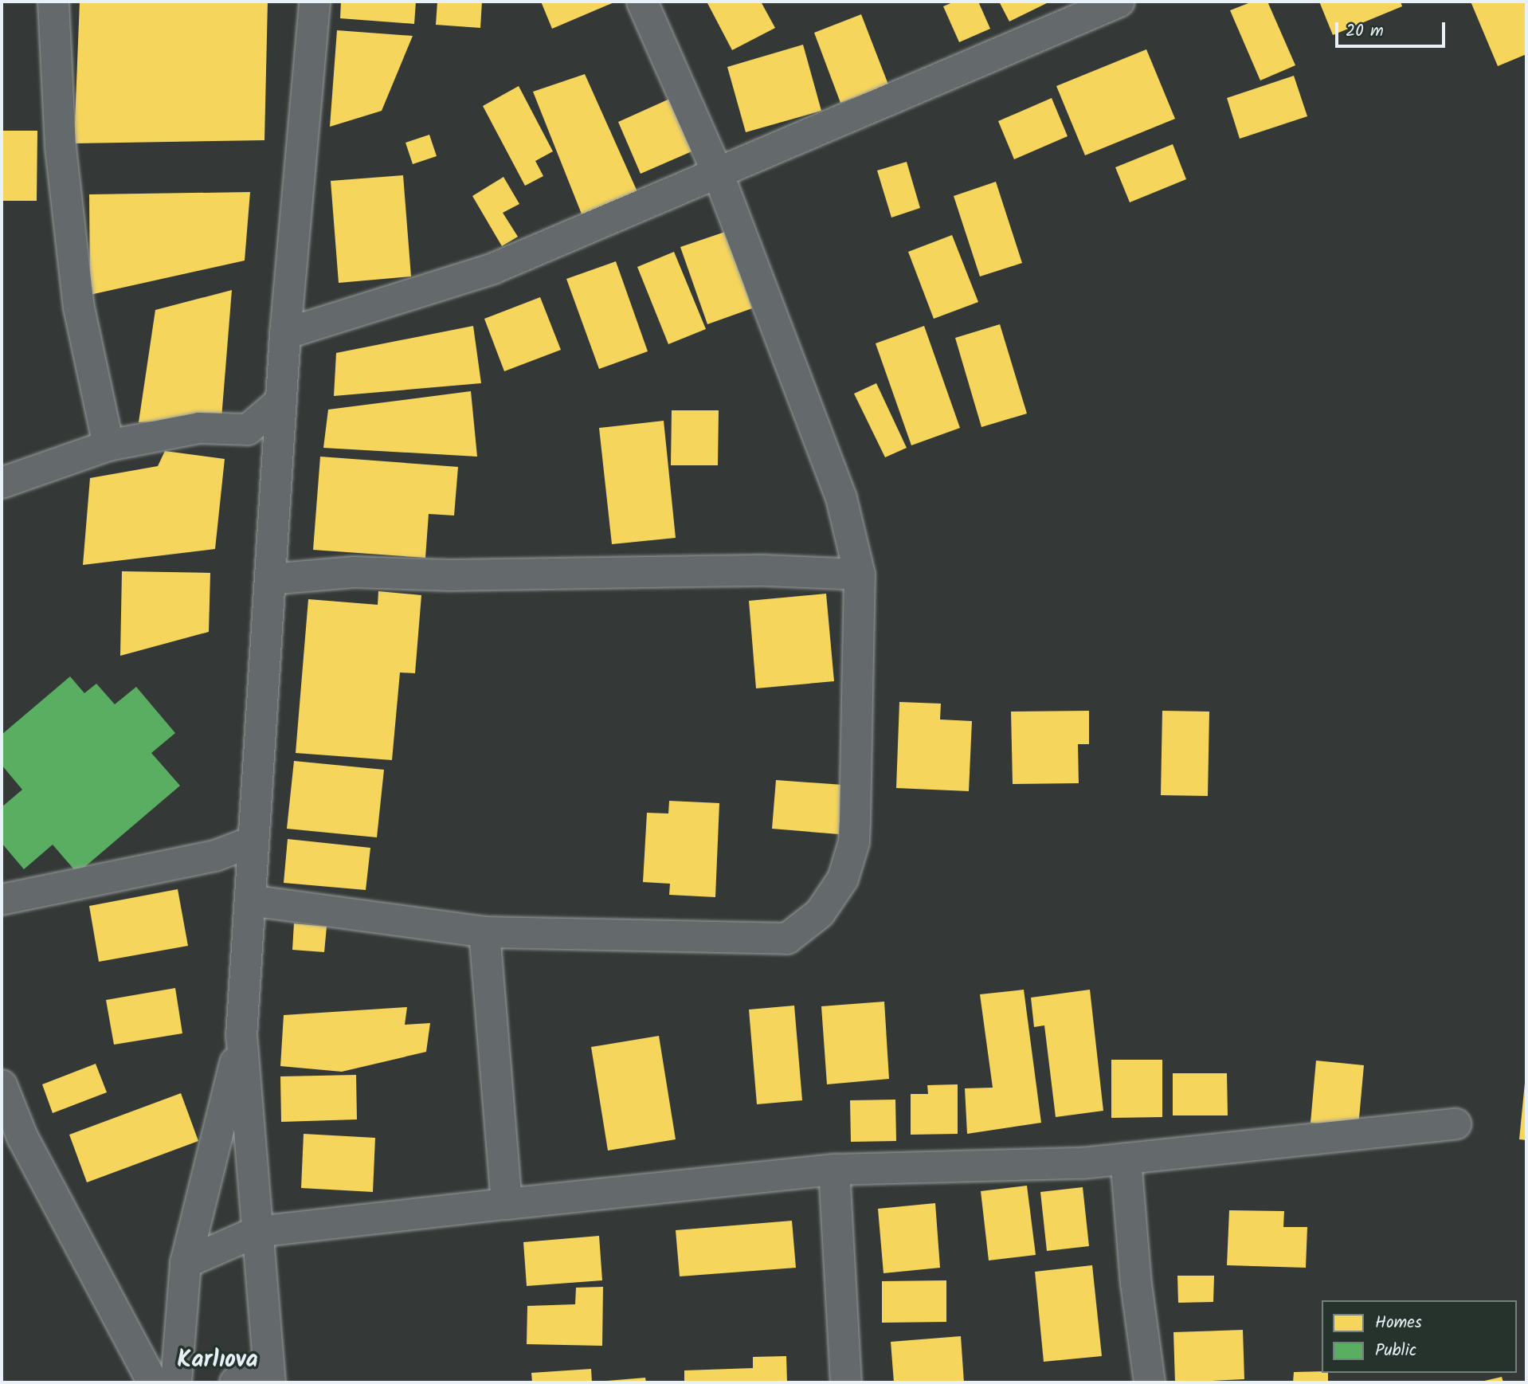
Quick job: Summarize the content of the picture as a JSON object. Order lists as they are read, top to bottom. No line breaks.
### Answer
{"districts":["Karlıova"],"legend":["Homes","Public"],"scale_bar":"20 m"}
